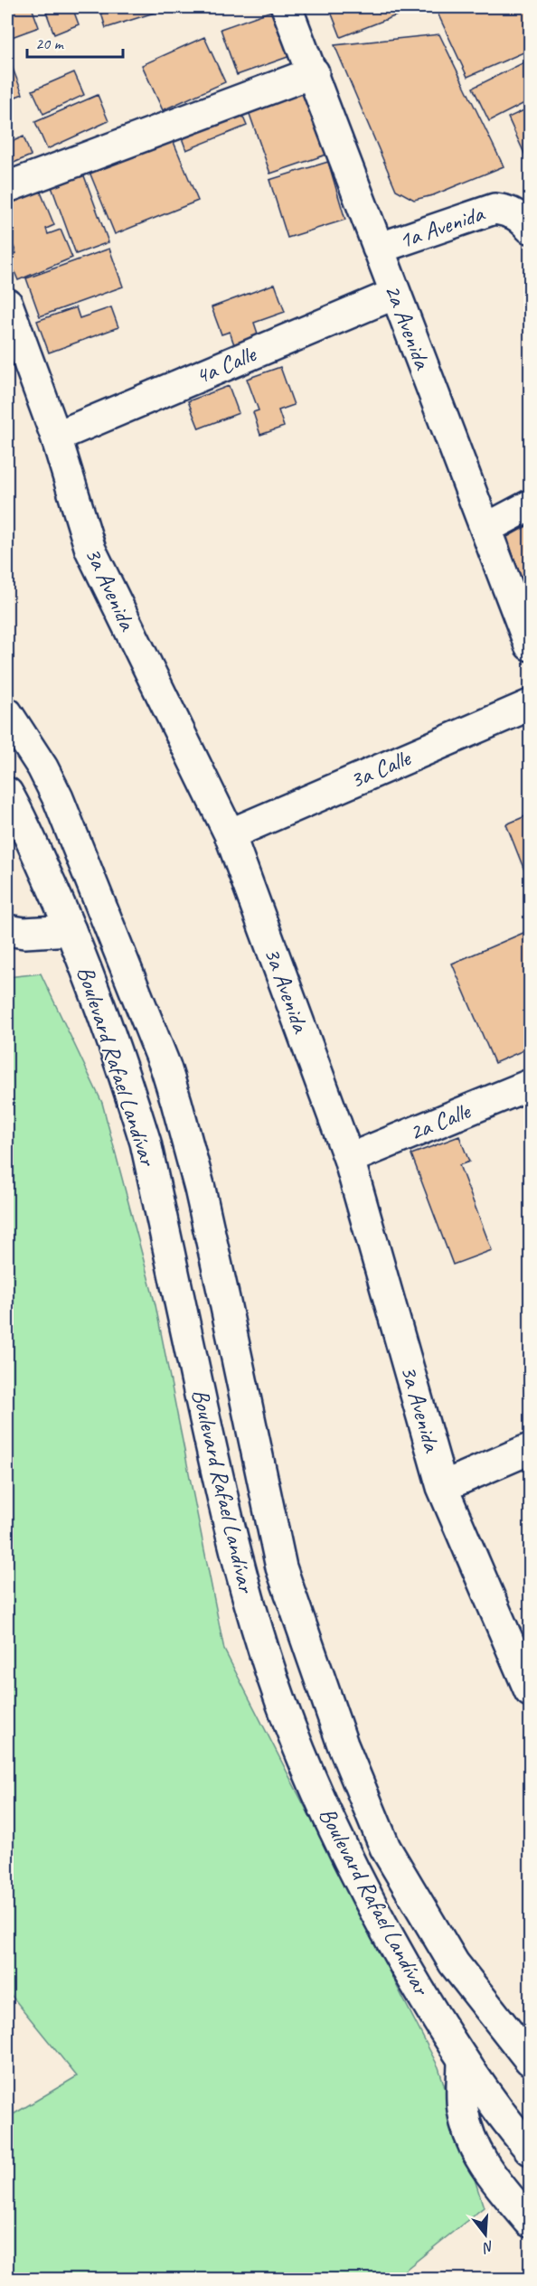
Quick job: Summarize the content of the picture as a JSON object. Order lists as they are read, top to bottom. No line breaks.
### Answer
{"streets":{"street":["1a Avenida","2a Avenida","4a Calle","3a Avenida","3a Calle","Boulevard Rafael Landívar","2a Calle"]},"crossings":[["1a Avenida","2a Avenida"],["2a Avenida","4a Calle"],["4a Calle","3a Avenida"],["3a Avenida","3a Calle"],["3a Avenida","2a Calle"]],"scale_bar":"20 m","north":"bottom"}
